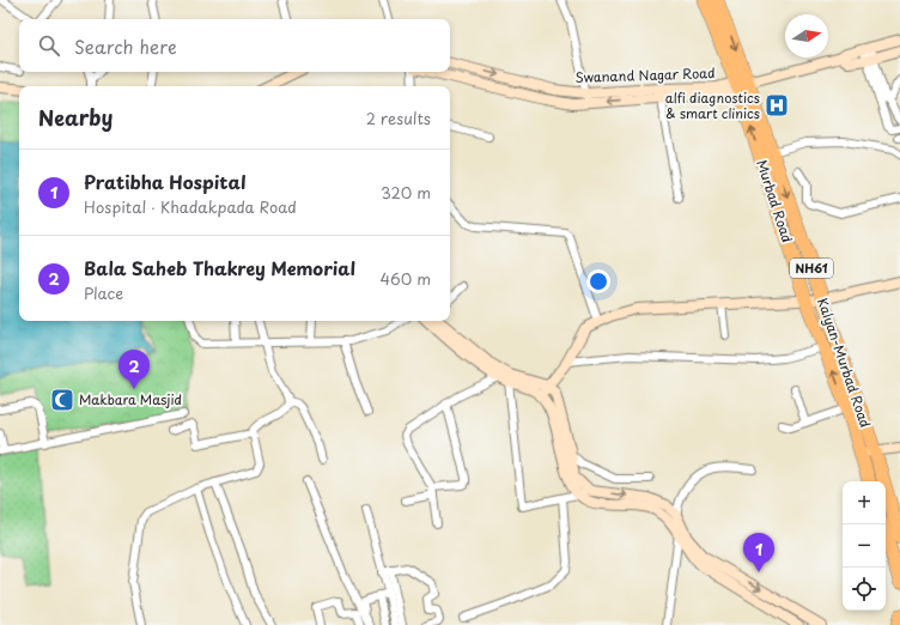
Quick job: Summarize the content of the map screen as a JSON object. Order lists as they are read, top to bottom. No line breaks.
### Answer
{"streets":{"highway":["Murbad Road","NH61","Kalyan-Murbad Road"],"street":["Swanand Nagar Road"]},"crossings":[["Swanand Nagar Road","Murbad Road"],["Swanand Nagar Road","Kalyan-Murbad Road"],["Murbad Road","Kalyan-Murbad Road"]],"one_way":["Murbad Road","Kalyan-Murbad Road"],"places":{"hospital":["alfi diagnostics & smart clinics"],"mosque":["Makbara Masjid"]},"north":"right","page":{"search":"Search here","heading":["Nearby","2 results"],"list":[{"mark":"1","name":"Pratibha Hospital","note":"Hospital · Khadakpada Road","value":"320 m"},{"mark":"2","name":"Bala Saheb Thakrey Memorial","note":"Place","value":"460 m"}],"pins":["2","1"],"map_buttons":["+","−"]}}
